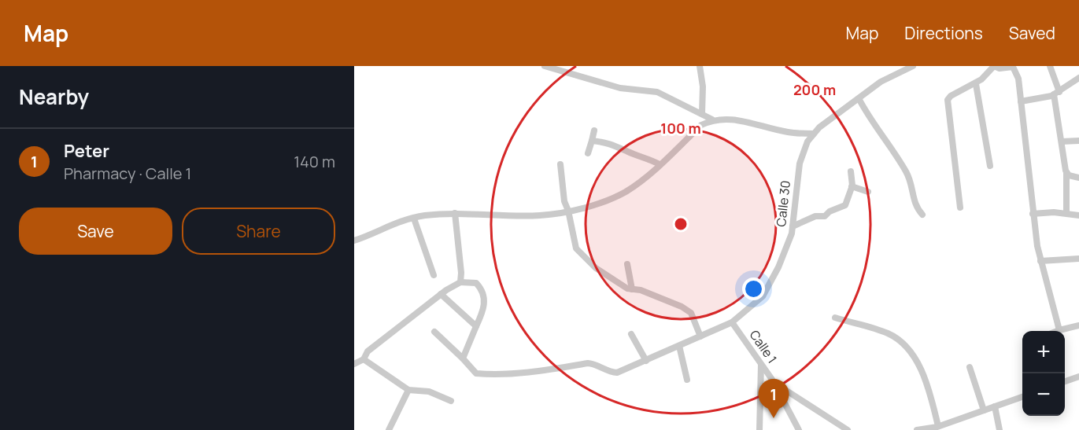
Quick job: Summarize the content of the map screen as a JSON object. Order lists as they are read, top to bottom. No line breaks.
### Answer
{"streets":{"street":["Calle 30","Calle 1"]},"crossings":[["Calle 30","Calle 1"]],"page":{"header":"Map","nav":["Map","Directions","Saved"],"heading":"Nearby","list":[{"mark":"1","name":"Peter","note":"Pharmacy · Calle 1","value":"140 m"}],"buttons":["Save","Share"],"map_buttons":["+","−"],"pins":"1"},"rings":["200 m","100 m"]}
